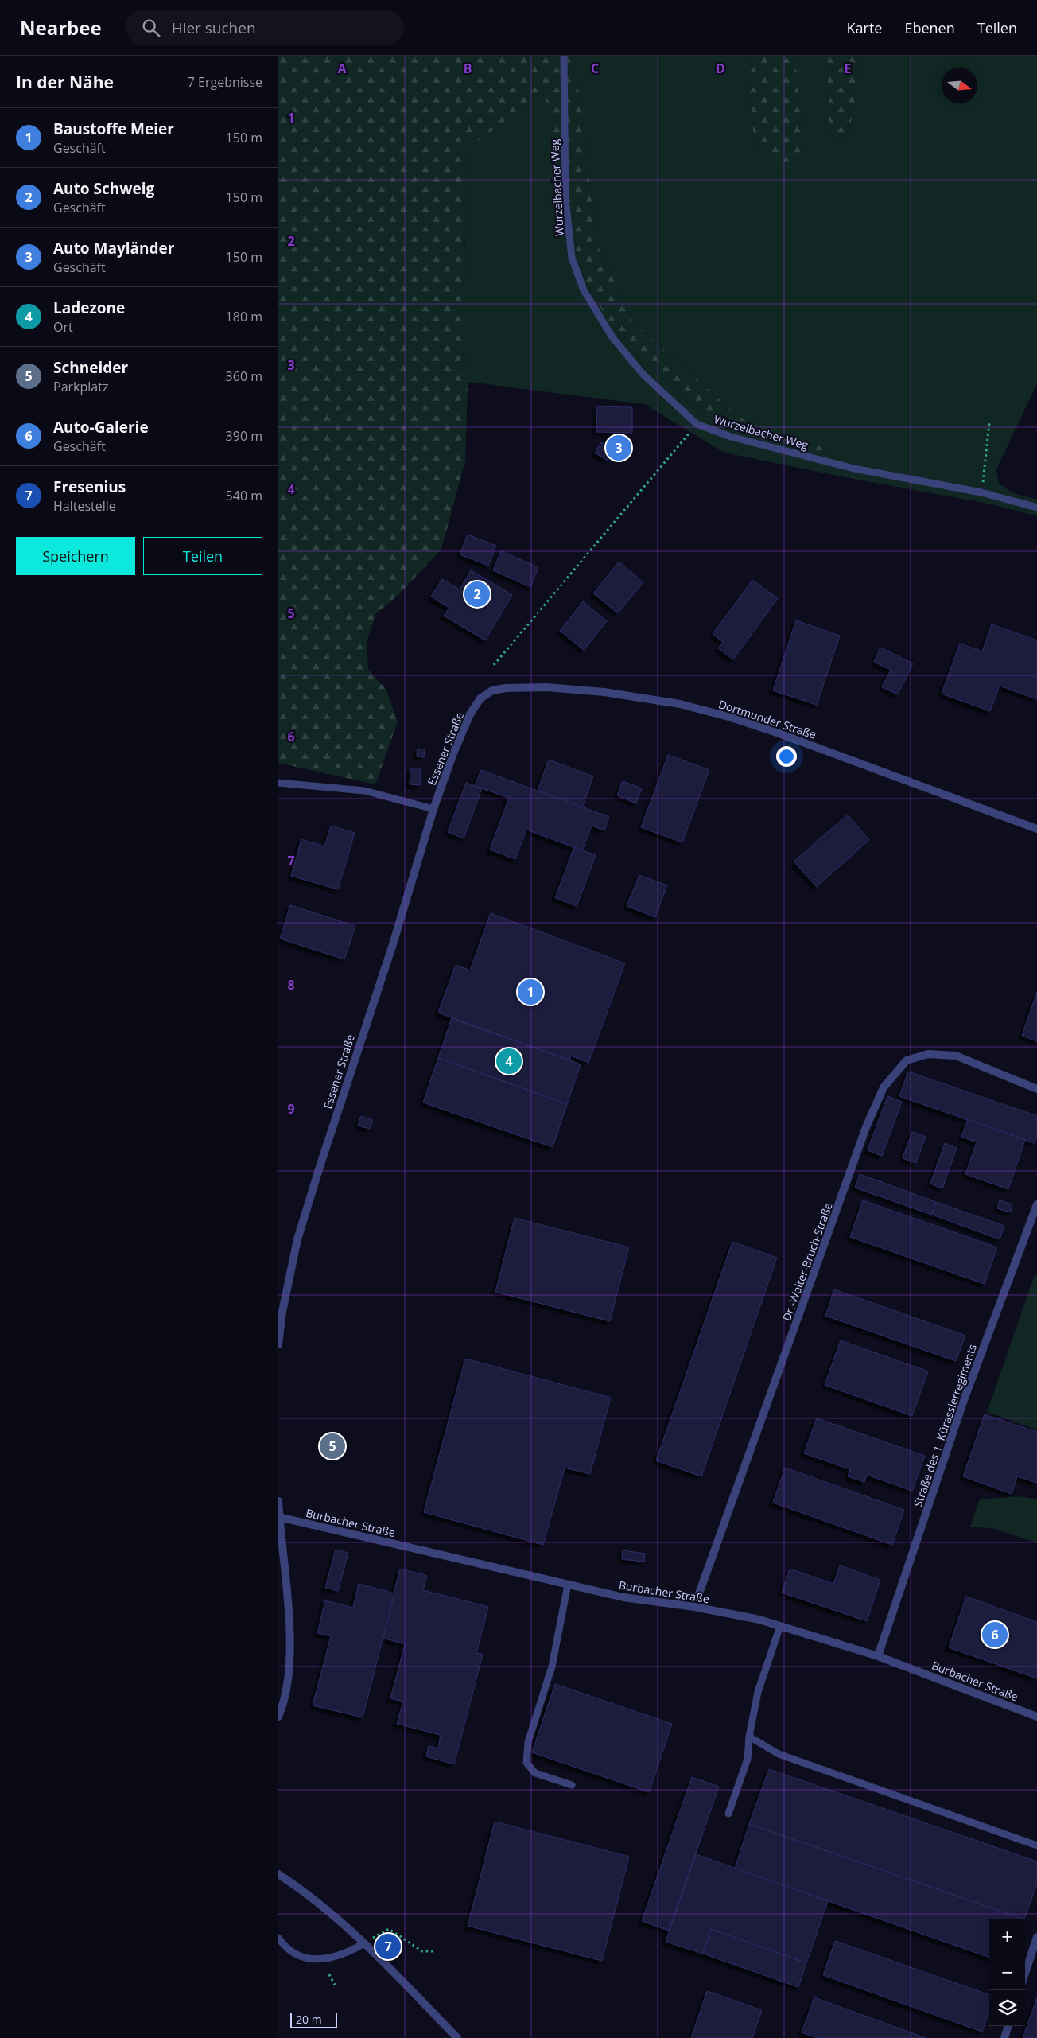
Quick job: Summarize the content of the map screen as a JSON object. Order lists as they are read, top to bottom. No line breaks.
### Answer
{"streets":{"street":["Dortmunder Straße","Essener Straße","Dr.-Walter-Bruch-Straße","Straße des 1. Kürassierregiments","Burbacher Straße"],"lane":["Wurzelbacher Weg"]},"crossings":[["Dortmunder Straße","Essener Straße"],["Dr.-Walter-Bruch-Straße","Burbacher Straße"],["Straße des 1. Kürassierregiments","Burbacher Straße"]],"scale_bar":"20 m","north":"right","page":{"header":"Nearbee","search":"Hier suchen","nav":["Karte","Ebenen","Teilen"],"heading":["In der Nähe","7 Ergebnisse"],"list":[{"mark":"1","name":"Baustoffe Meier","note":"Geschäft","value":"150 m"},{"mark":"2","name":"Auto Schweig","note":"Geschäft","value":"150 m"},{"mark":"3","name":"Auto Mayländer","note":"Geschäft","value":"150 m"},{"mark":"4","name":"Ladezone","note":"Ort","value":"180 m"},{"mark":"5","name":"Schneider","note":"Parkplatz","value":"360 m"},{"mark":"6","name":"Auto-Galerie","note":"Geschäft","value":"390 m"},{"mark":"7","name":"Fresenius","note":"Haltestelle","value":"540 m"}],"pins":["3","2","1","4","5","6","7"],"buttons":["Speichern","Teilen"],"map_buttons":["+","−"],"scale":"20 m"},"grid":{"columns":["A","B","C","D","E"],"rows":["1","2","3","4","5","6","7","8","9"]}}
